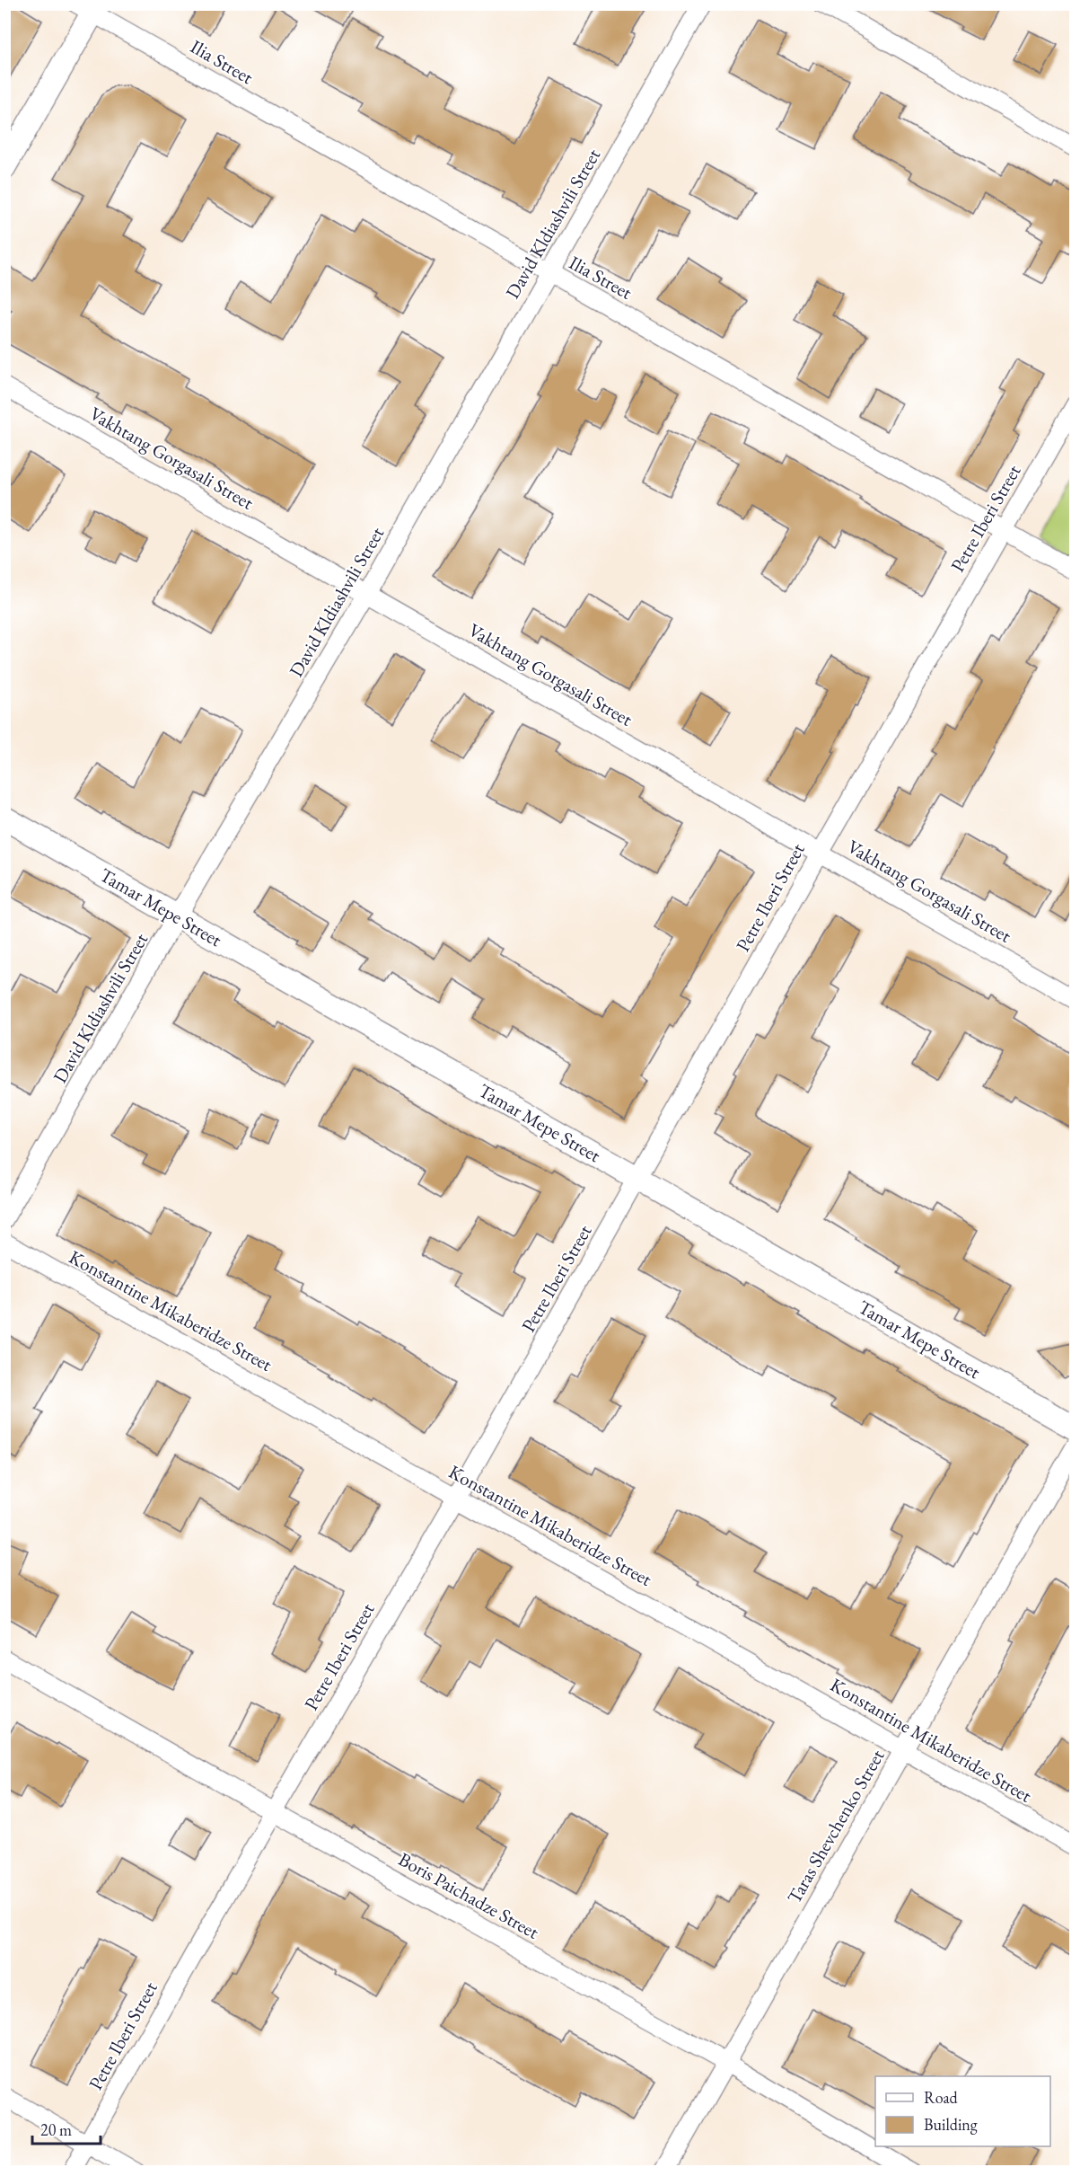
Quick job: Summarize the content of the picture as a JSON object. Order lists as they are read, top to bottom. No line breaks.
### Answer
{"streets":{"street":["Ilia Street","David Kldiashvili Street","Vakhtang Gorgasali Street","Petre Iberi Street","Tamar Mepe Street","Konstantine Mikaberidze Street","Taras Shevchenko Street","Boris Paichadze Street"]},"crossings":[["Ilia Street","David Kldiashvili Street"],["Ilia Street","Petre Iberi Street"],["David Kldiashvili Street","Vakhtang Gorgasali Street"],["David Kldiashvili Street","Tamar Mepe Street"],["Vakhtang Gorgasali Street","Petre Iberi Street"],["Petre Iberi Street","Tamar Mepe Street"],["Petre Iberi Street","Konstantine Mikaberidze Street"],["Petre Iberi Street","Boris Paichadze Street"],["Konstantine Mikaberidze Street","Taras Shevchenko Street"],["Taras Shevchenko Street","Boris Paichadze Street"]],"legend":["Road","Building"],"scale_bar":"20 m"}
